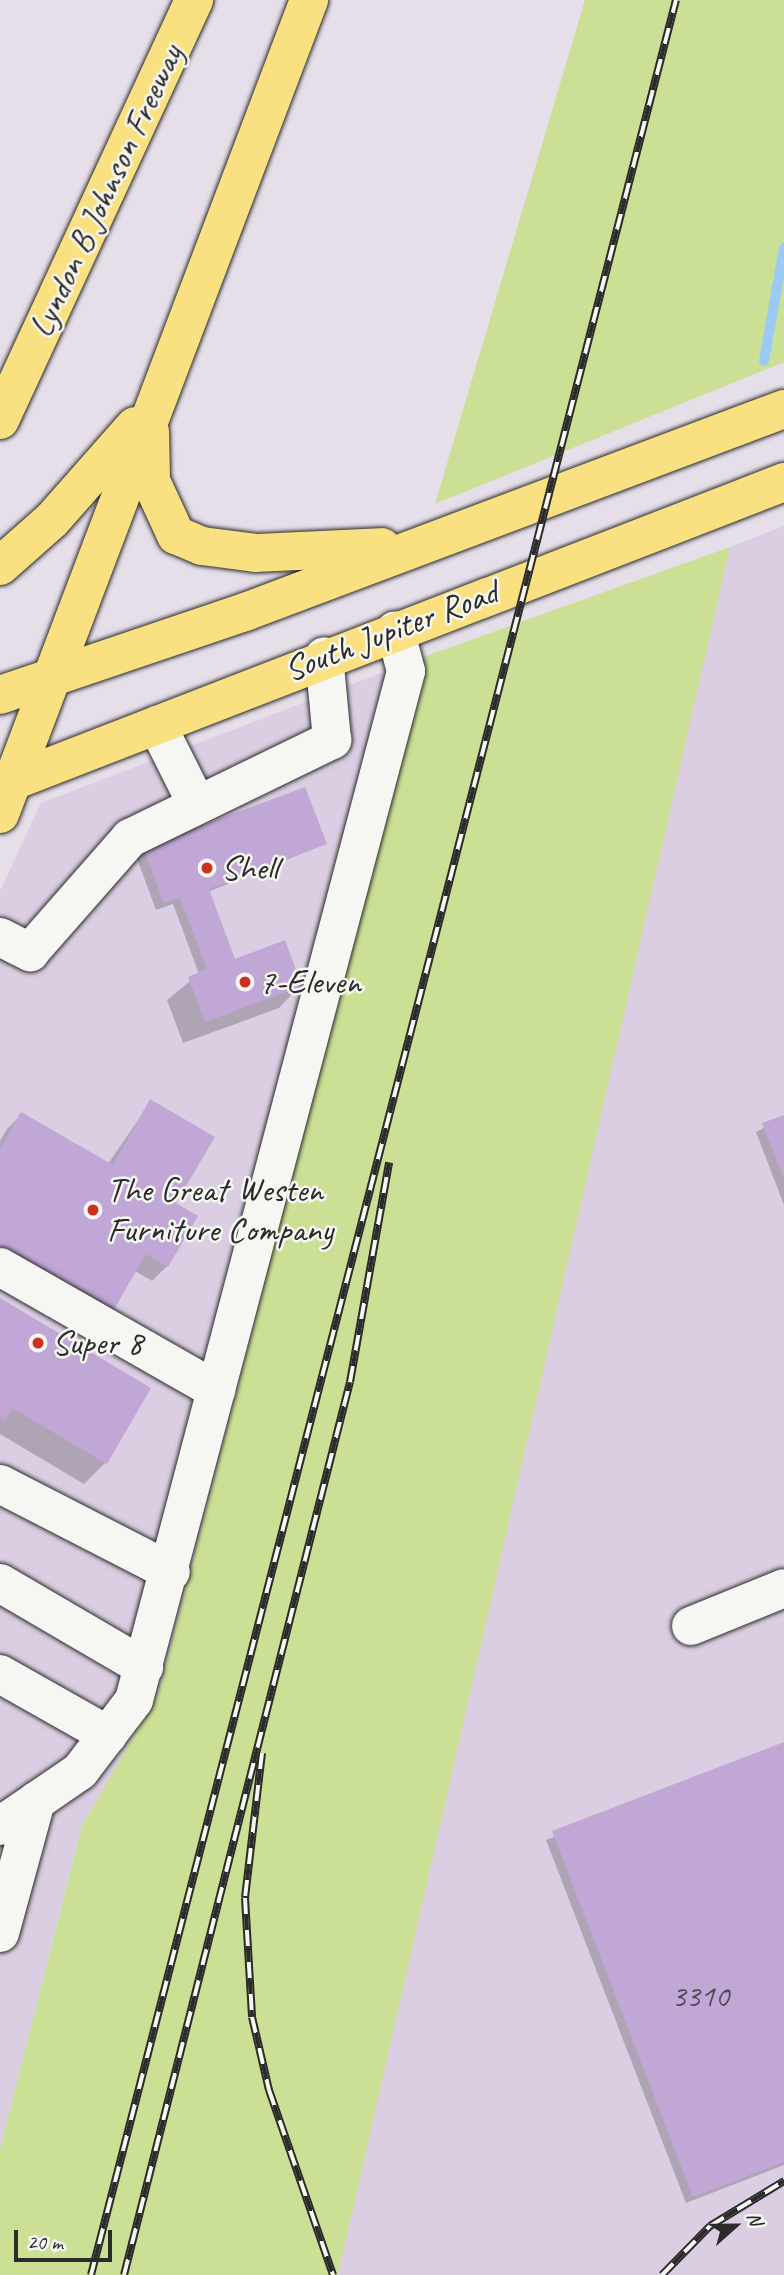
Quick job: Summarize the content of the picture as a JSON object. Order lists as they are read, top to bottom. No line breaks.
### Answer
{"streets":{"main road":["Lyndon B Johnson Freeway","South Jupiter Road"]},"places":["Shell","7-Eleven","The Great Westen Furniture Company","Super 8"],"house_numbers":["3310"],"scale_bar":"20 m","north":"right"}
